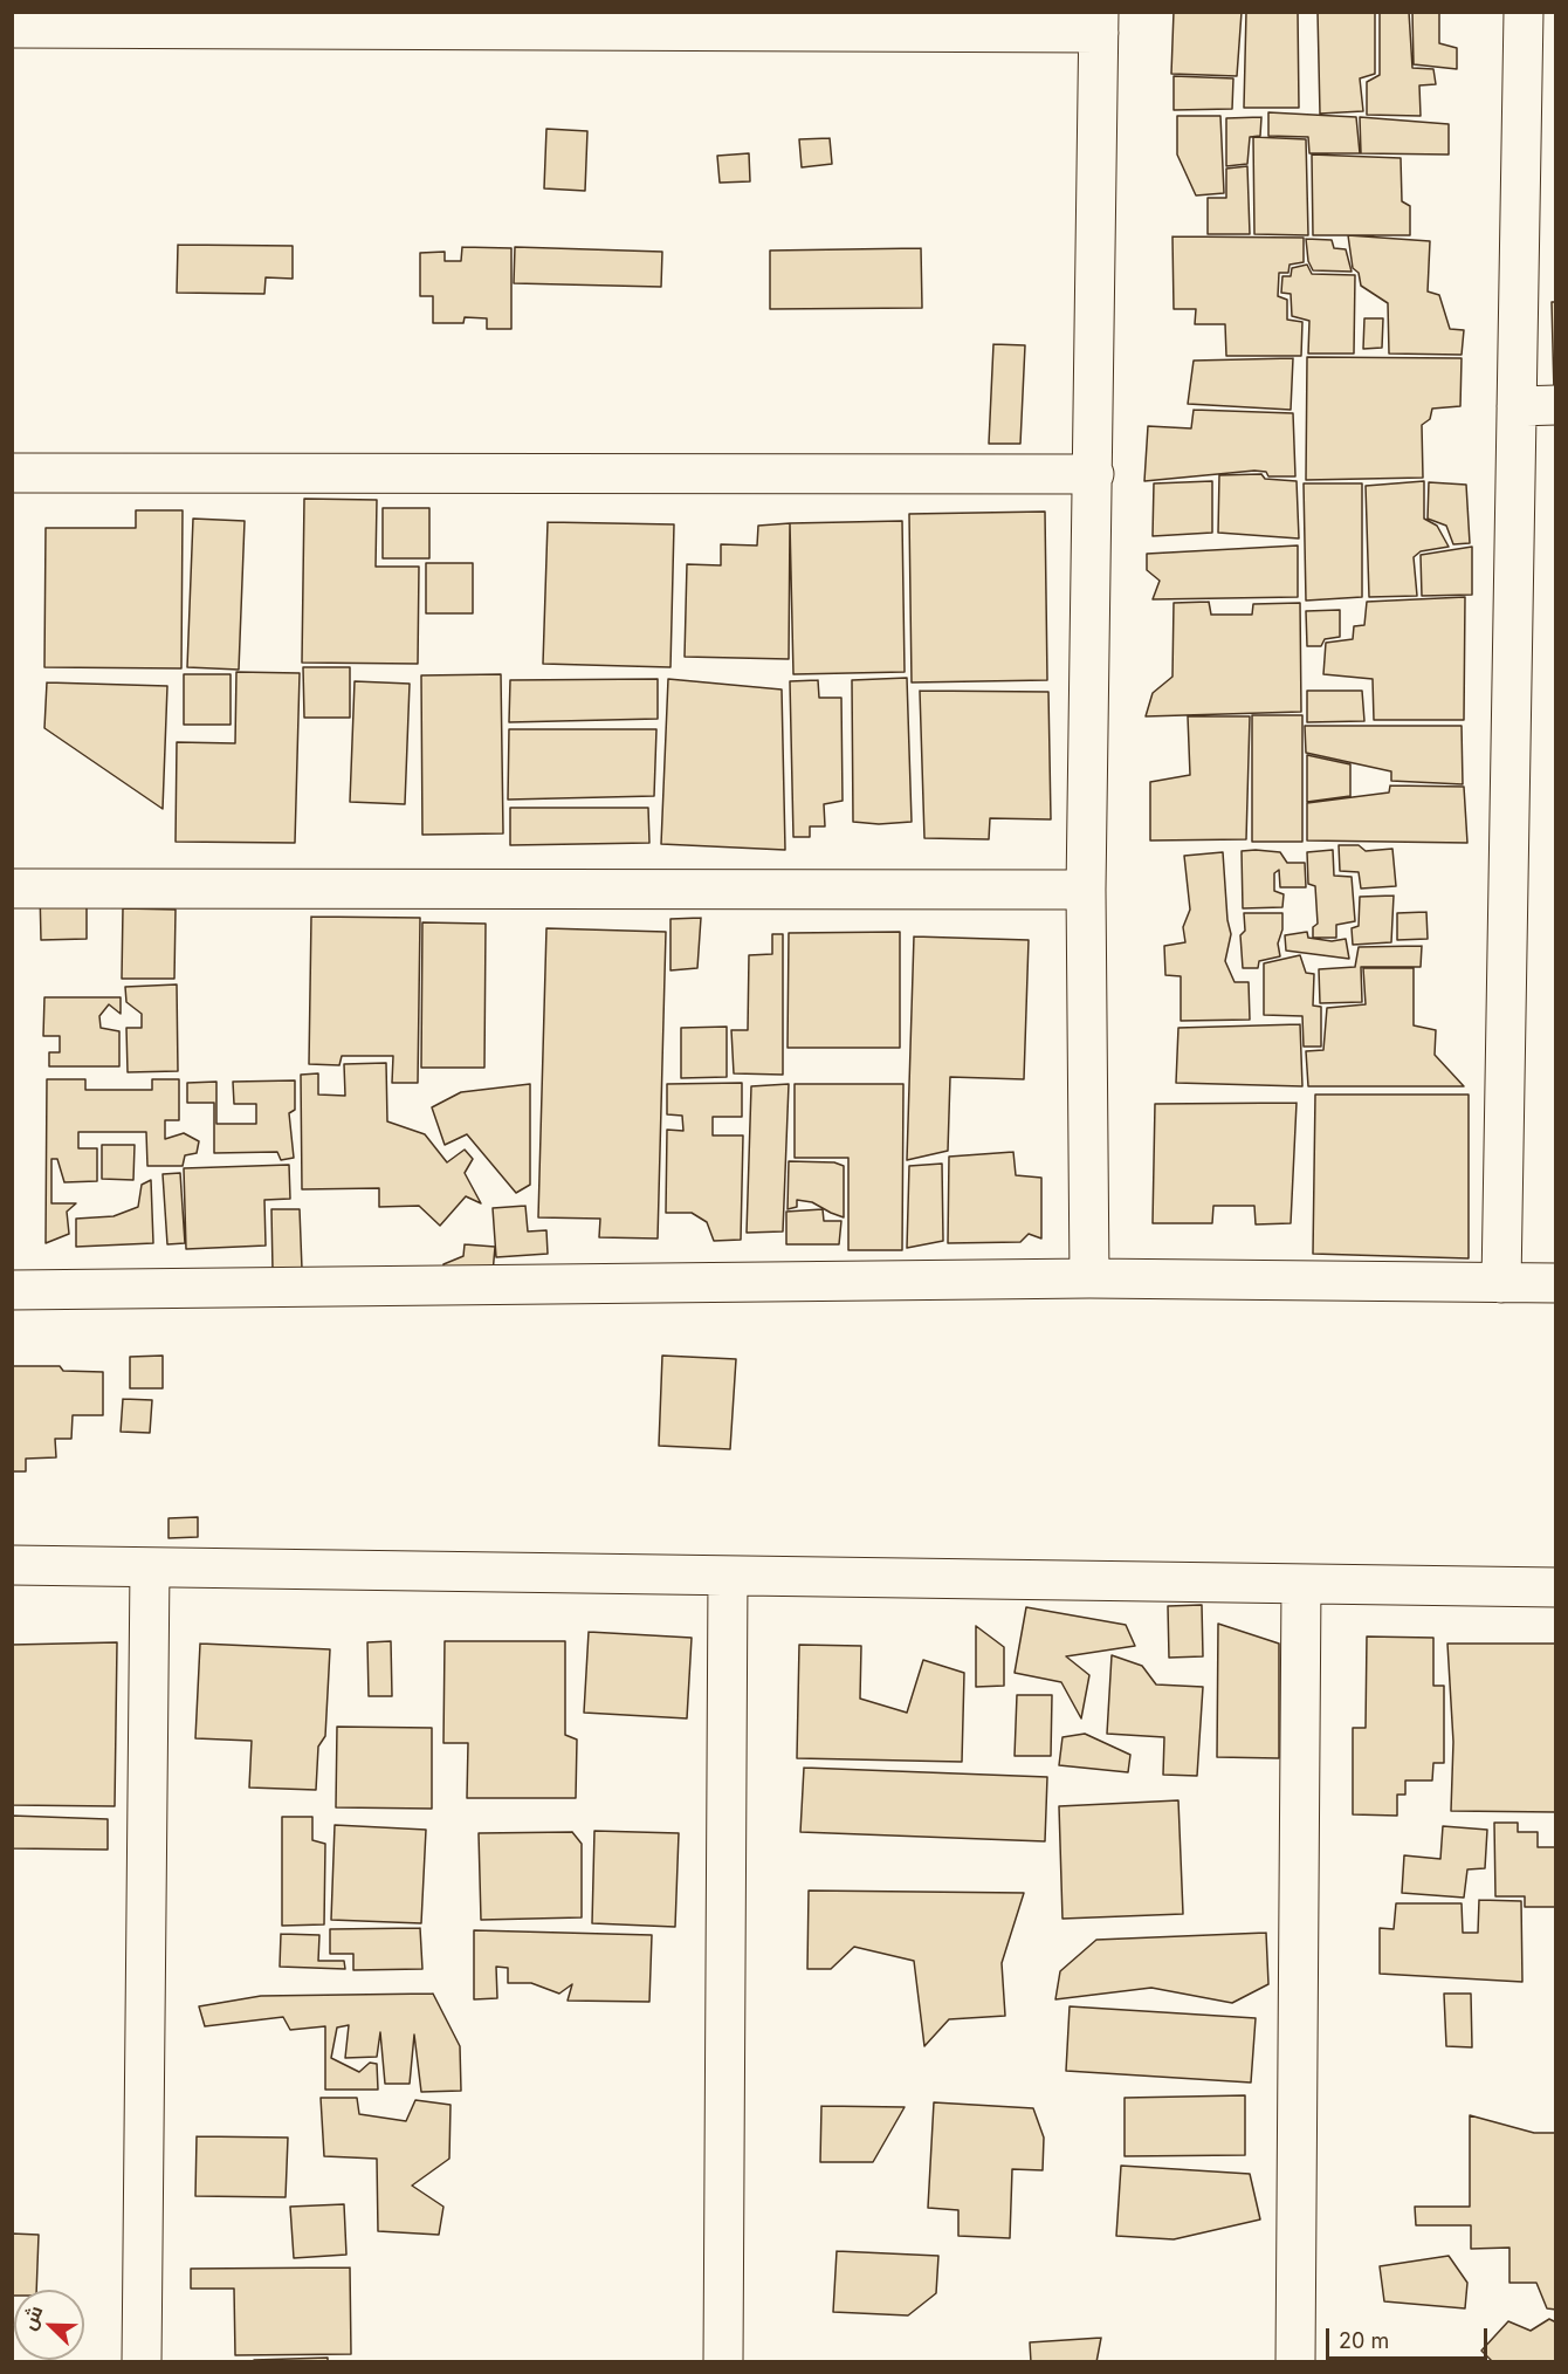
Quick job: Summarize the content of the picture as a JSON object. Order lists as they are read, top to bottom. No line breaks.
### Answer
{"scale_bar":"20 m","north":"top left"}
